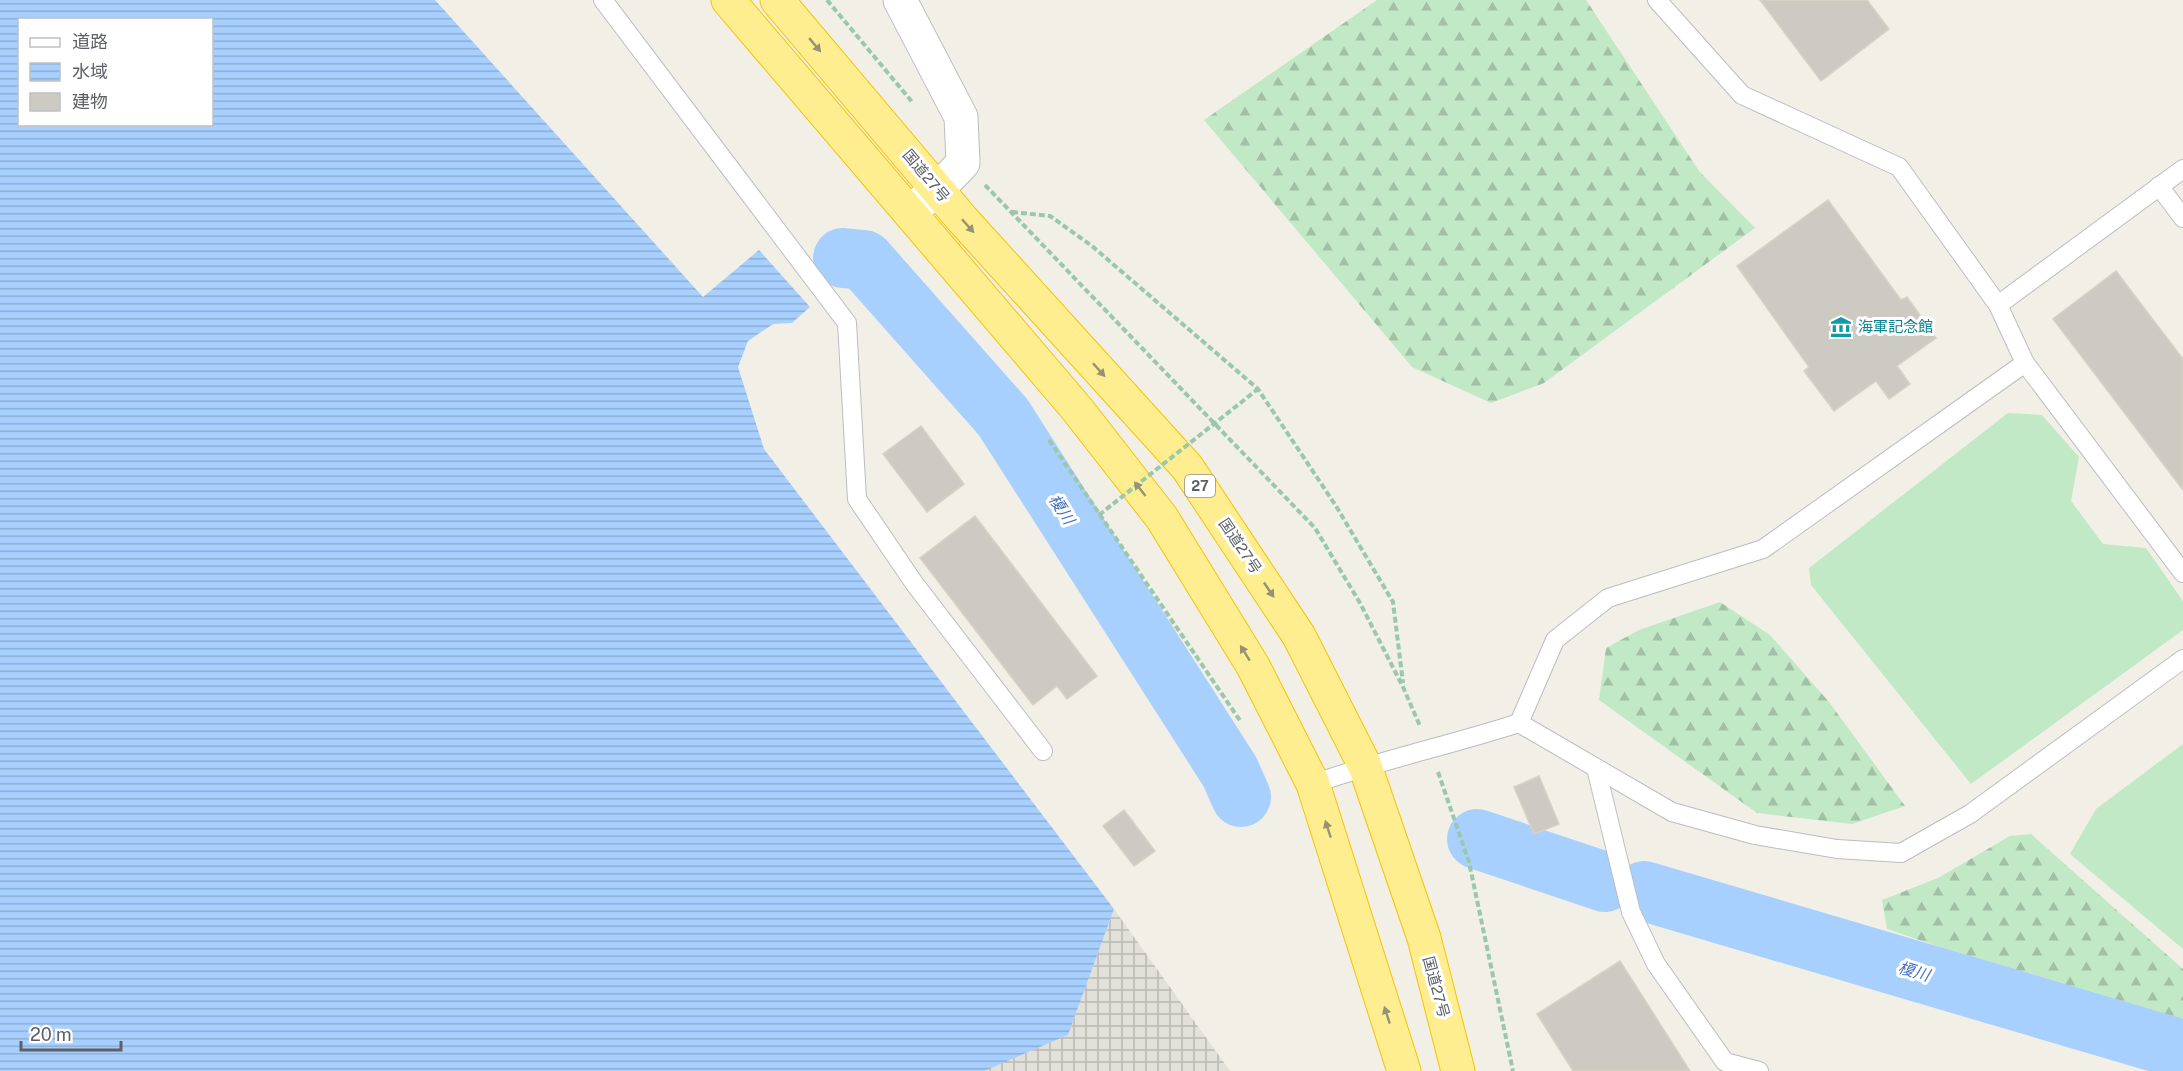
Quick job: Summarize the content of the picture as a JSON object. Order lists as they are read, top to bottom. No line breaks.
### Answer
{"streets":{"highway":["国道27号","27"]},"water":["榎川"],"places":{"museum":["海軍記念館"]},"legend":["道路","水域","建物"],"scale_bar":"20 m"}
